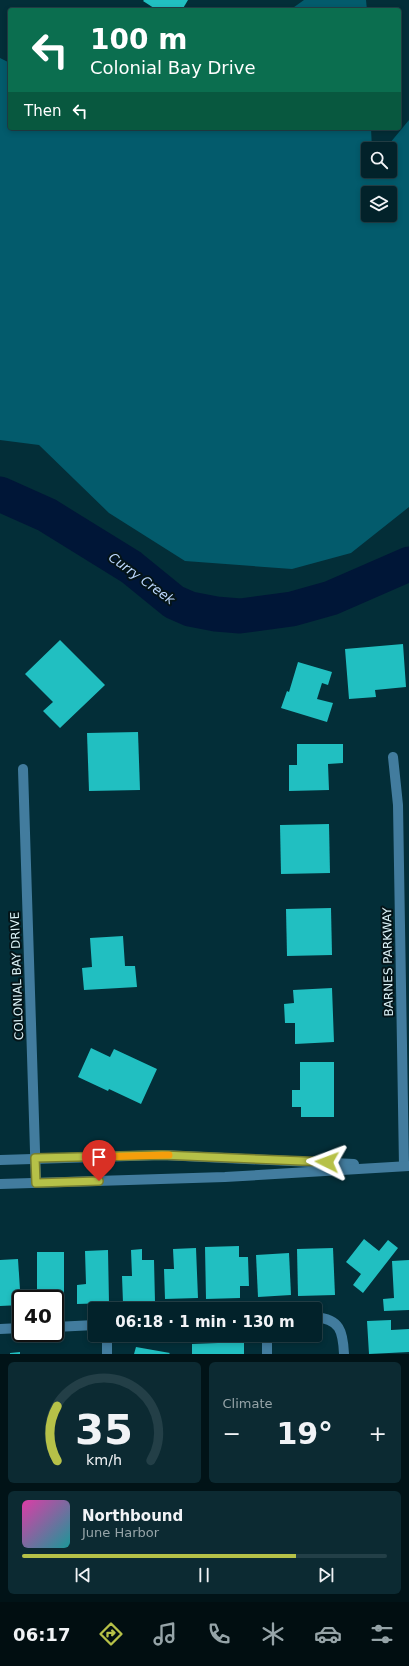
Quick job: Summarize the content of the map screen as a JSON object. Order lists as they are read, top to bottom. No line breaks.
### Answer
{"streets":{"street":["BARNES PARKWAY","COLONIAL BAY DRIVE"]},"water":["Curry Creek"],"page":{"turn":["100 m","Colonial Bay Drive"],"then":"Then","limit":"40","trip":"06:18 · 1 min · 130 m","tile":"Climate","heat":["−","19°","+"],"song":["Northbound","June Harbor"],"tabs":"06:17","gauge":["35","km/h"]}}
